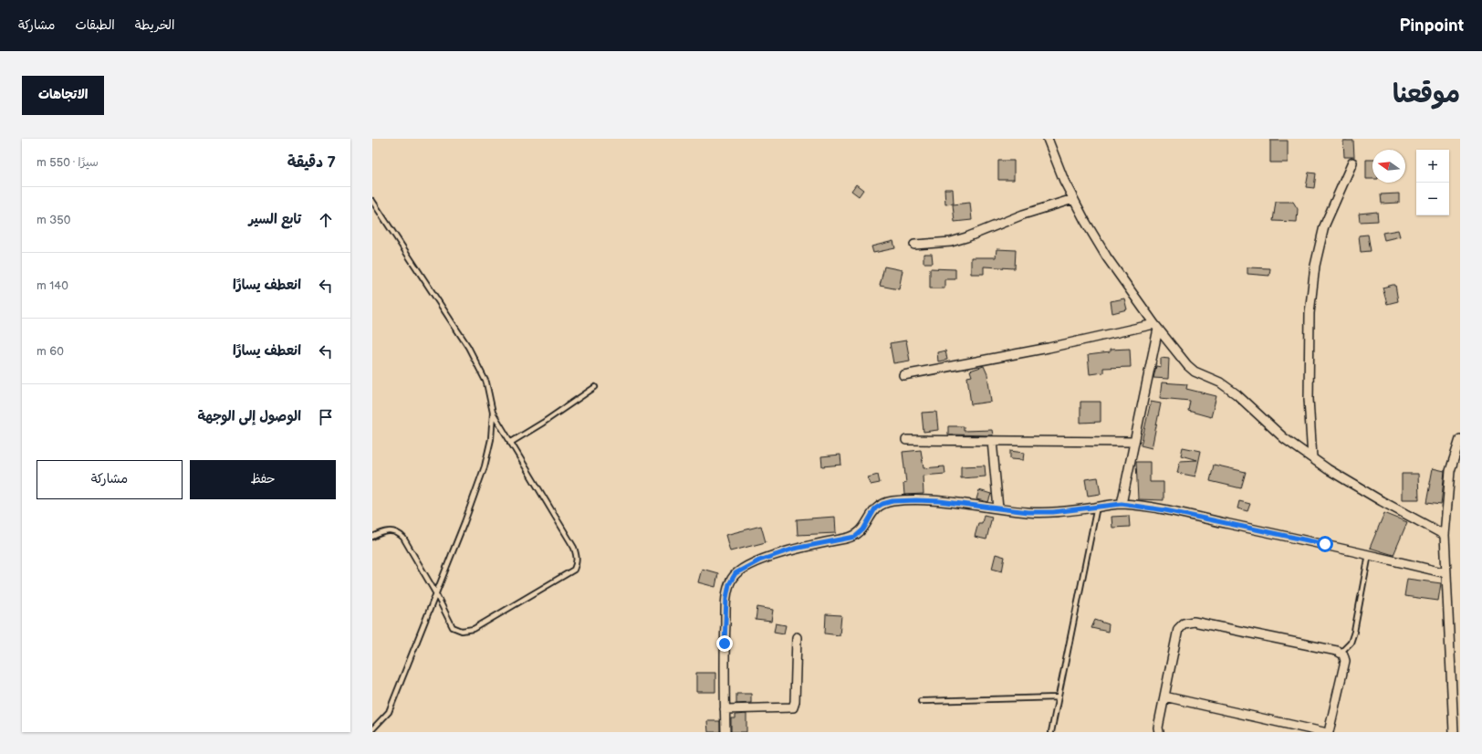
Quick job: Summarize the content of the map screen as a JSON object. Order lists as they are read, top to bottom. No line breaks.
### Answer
{"north":"left","page":{"header":"Pinpoint","nav":["الخريطة","الطبقات","مشاركة"],"title":"موقعنا","buttons":["الاتجاهات",["حفظ","مشاركة"]],"heading":["7 دقيقة","سيرًا · 550 m"],"map_buttons":["+","−"],"list":[["تابع السير","350 m"],["انعطف يسارًا","140 m"],["انعطف يسارًا","60 m"],"الوصول إلى الوجهة"]}}
